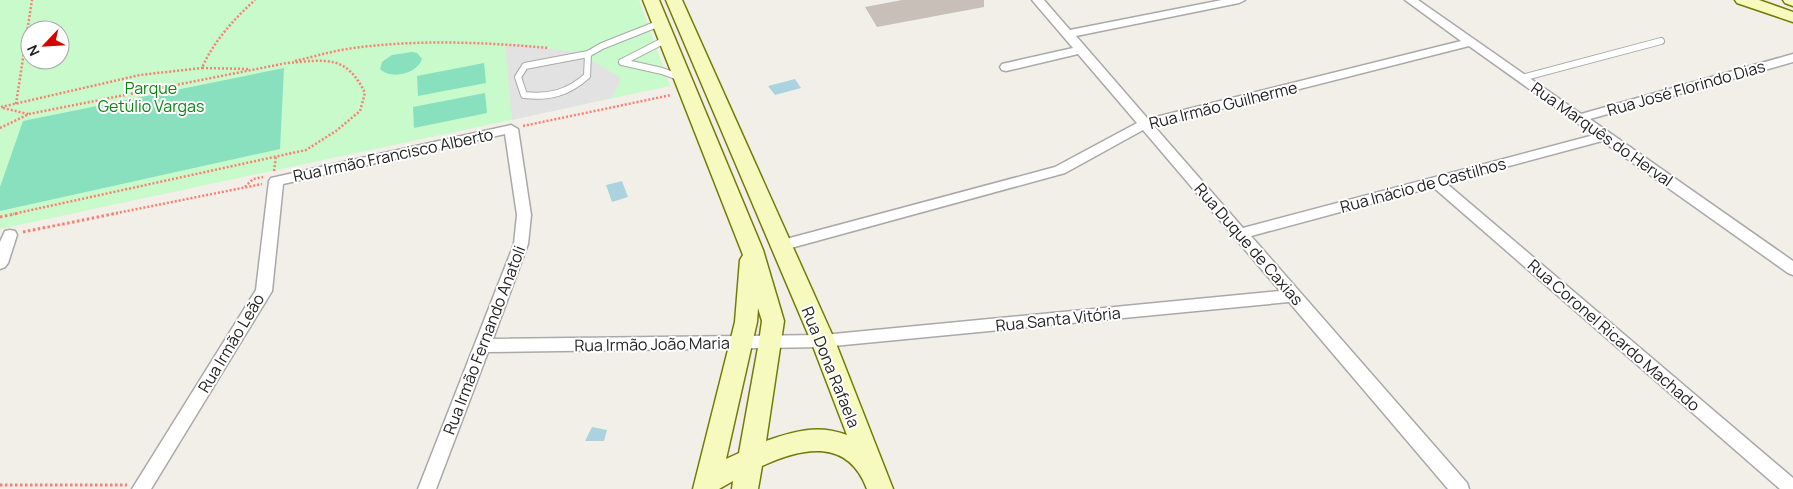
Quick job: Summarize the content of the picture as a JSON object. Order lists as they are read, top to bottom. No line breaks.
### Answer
{"streets":{"main road":["Rua Dona Rafaela"],"street":["Rua José Florindo Dias","Rua Irmão Guilherme","Rua Marquês do Herval","Rua Irmão Francisco Alberto","Rua Inácio de Castilhos","Rua Duque de Caxias","Rua Santa Vitória","Rua Coronel Ricardo Machado","Rua Irmão Fernando Anatoli","Rua Irmão Leão","Rua Irmão João Maria"]},"crossings":[["Rua José Florindo Dias","Rua Marquês do Herval"],["Rua Irmão Guilherme","Rua Marquês do Herval"],["Rua Irmão Guilherme","Rua Duque de Caxias"],["Rua Irmão Guilherme","Rua Dona Rafaela"],["Rua Marquês do Herval","Rua Inácio de Castilhos"],["Rua Irmão Francisco Alberto","Rua Irmão Fernando Anatoli"],["Rua Irmão Francisco Alberto","Rua Irmão Leão"],["Rua Inácio de Castilhos","Rua Duque de Caxias"],["Rua Inácio de Castilhos","Rua Coronel Ricardo Machado"],["Rua Duque de Caxias","Rua Santa Vitória"],["Rua Santa Vitória","Rua Irmão João Maria"],["Rua Santa Vitória","Rua Dona Rafaela"],["Rua Irmão Fernando Anatoli","Rua Irmão João Maria"],["Rua Irmão João Maria","Rua Dona Rafaela"]],"parks":["Parque Getúlio Vargas"],"north":"bottom left"}
